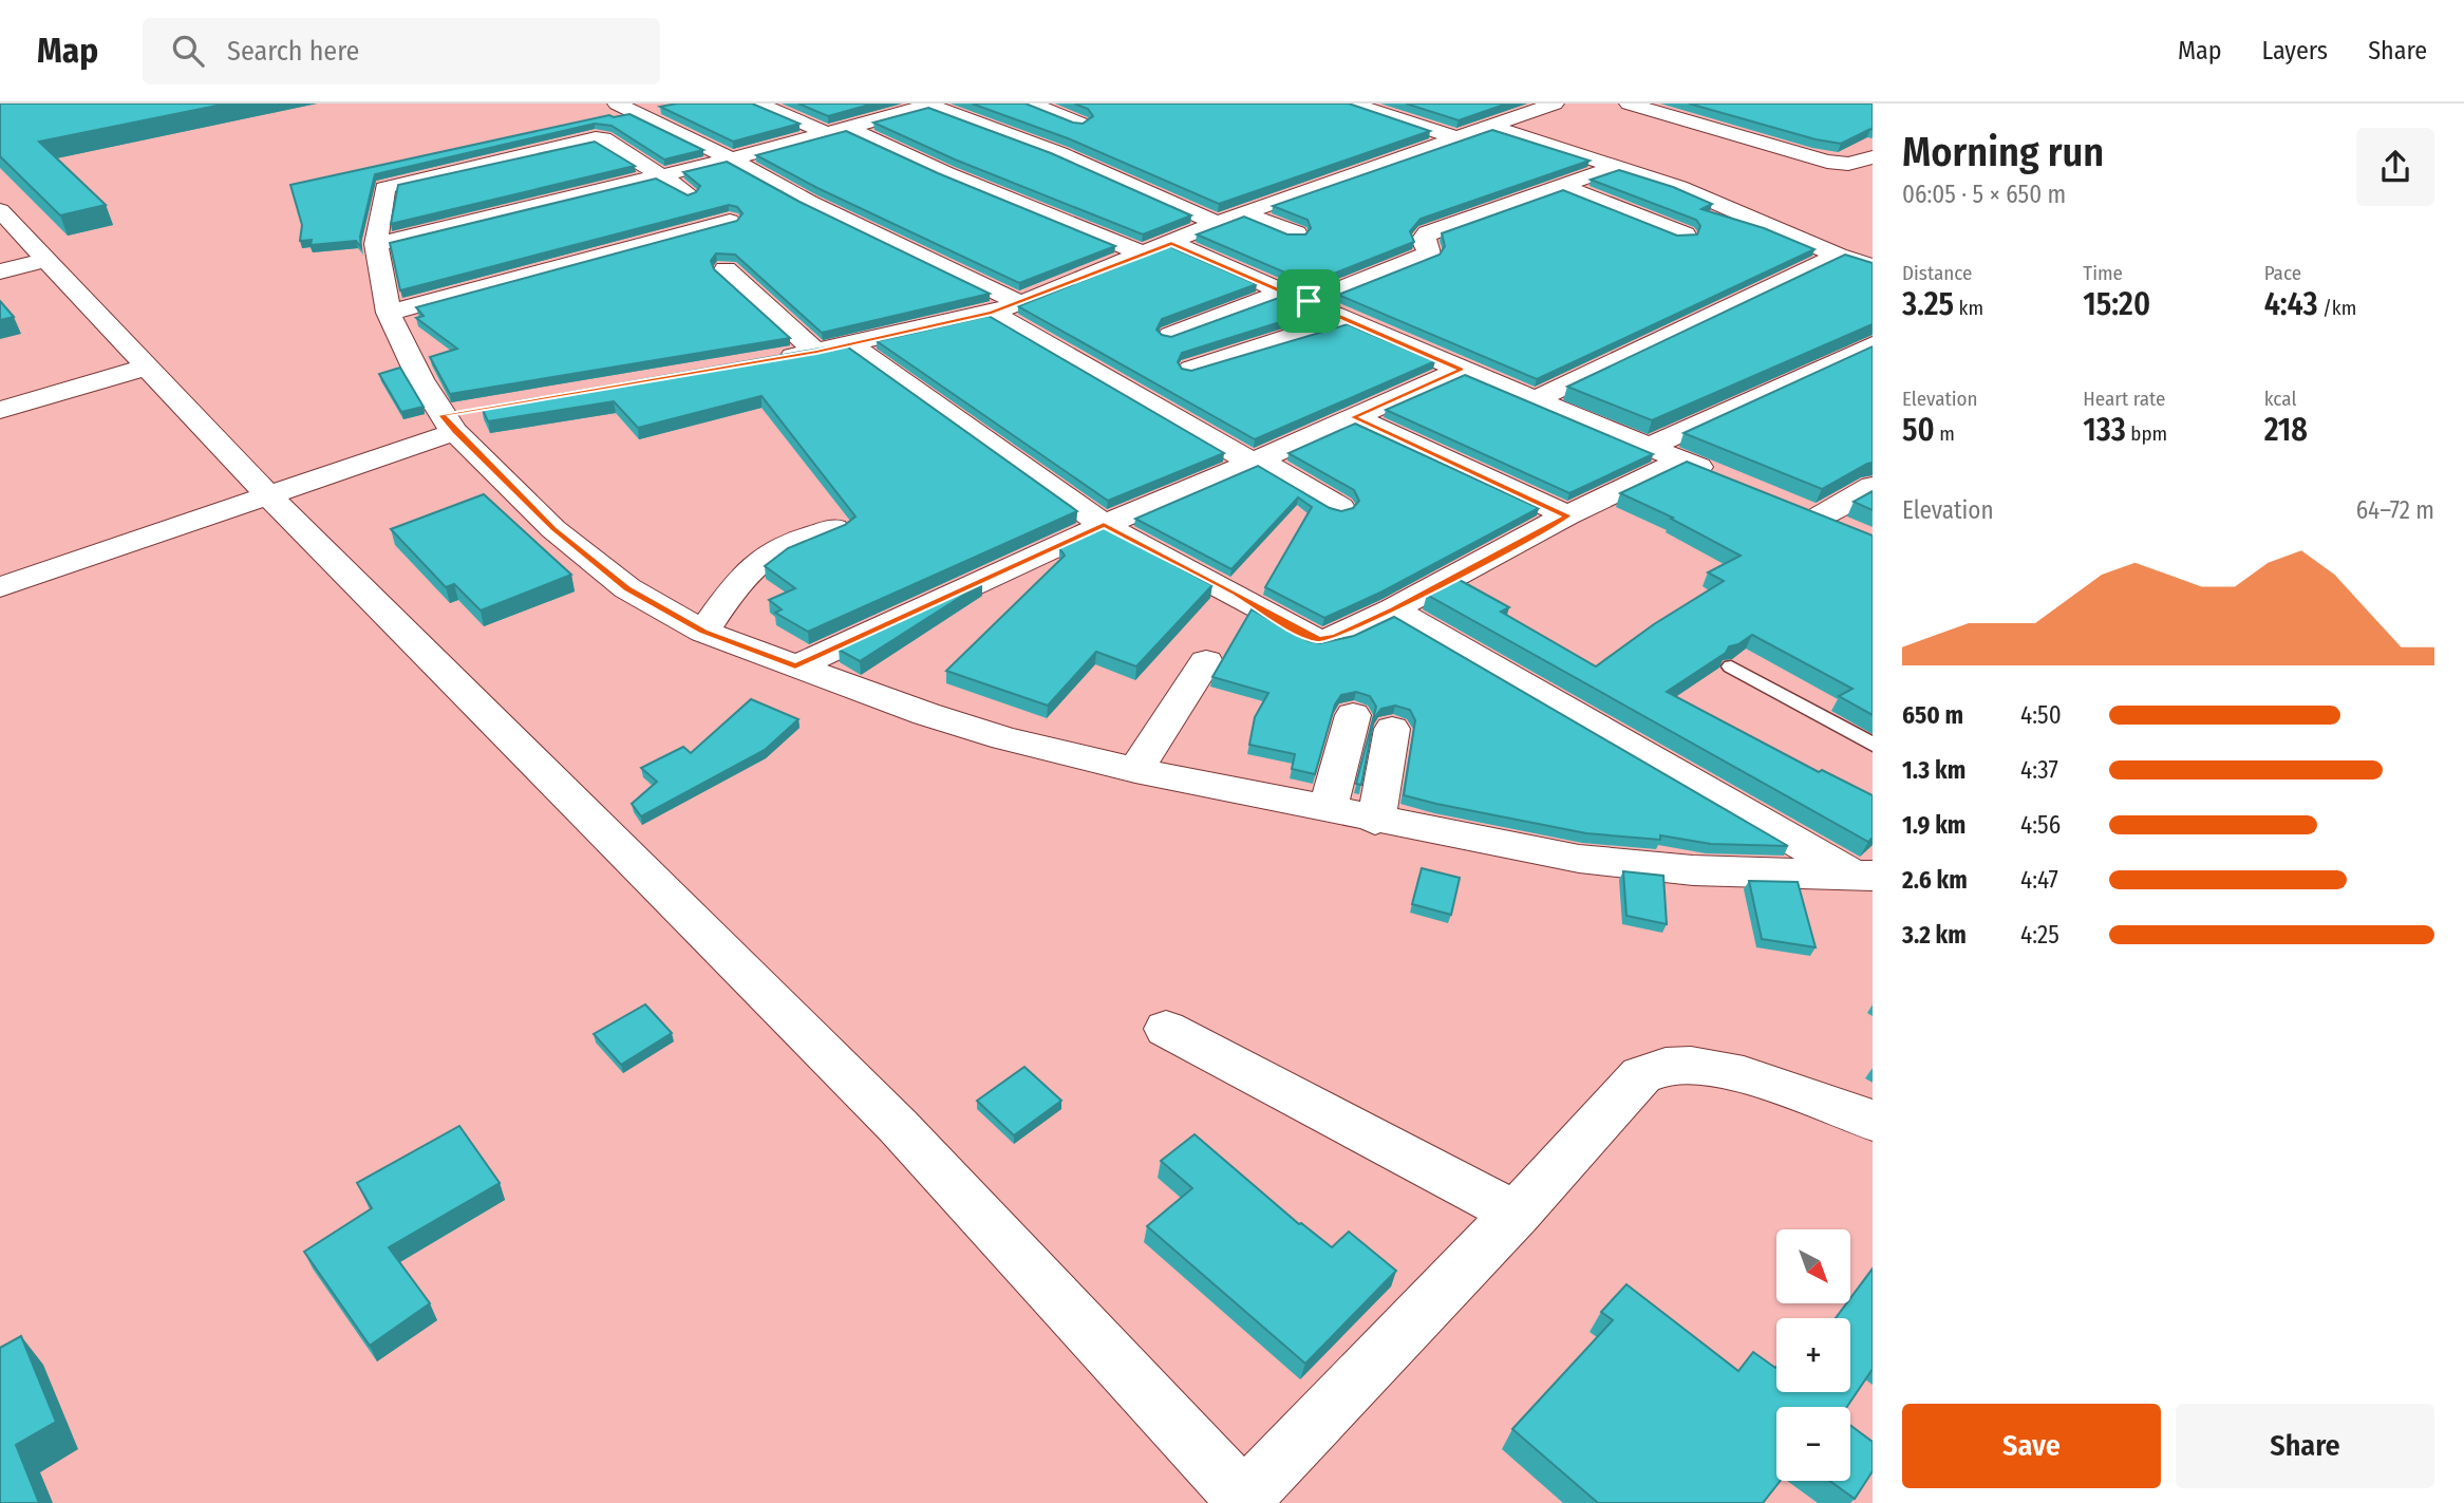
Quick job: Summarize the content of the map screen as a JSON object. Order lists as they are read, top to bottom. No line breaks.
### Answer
{"north":"bottom right","page":{"header":"Map","search":"Search here","nav":["Map","Layers","Share"],"heading":["Morning run","06:05 · 5 × 650 m"],"stats":[["Distance","3.25 km"],["Time","15:20"],["Pace","4:43 /km"],["Elevation","50 m"],["Heart rate","133 bpm"],["kcal","218"]],"chart":["Elevation","64–72 m"],"list":[{"name":"650 m","note":"4:50"},{"name":"1.3 km","note":"4:37"},{"name":"1.9 km","note":"4:56"},{"name":"2.6 km","note":"4:47"},{"name":"3.2 km","note":"4:25"}],"map_buttons":["+","−"],"buttons":["Save","Share"]}}
